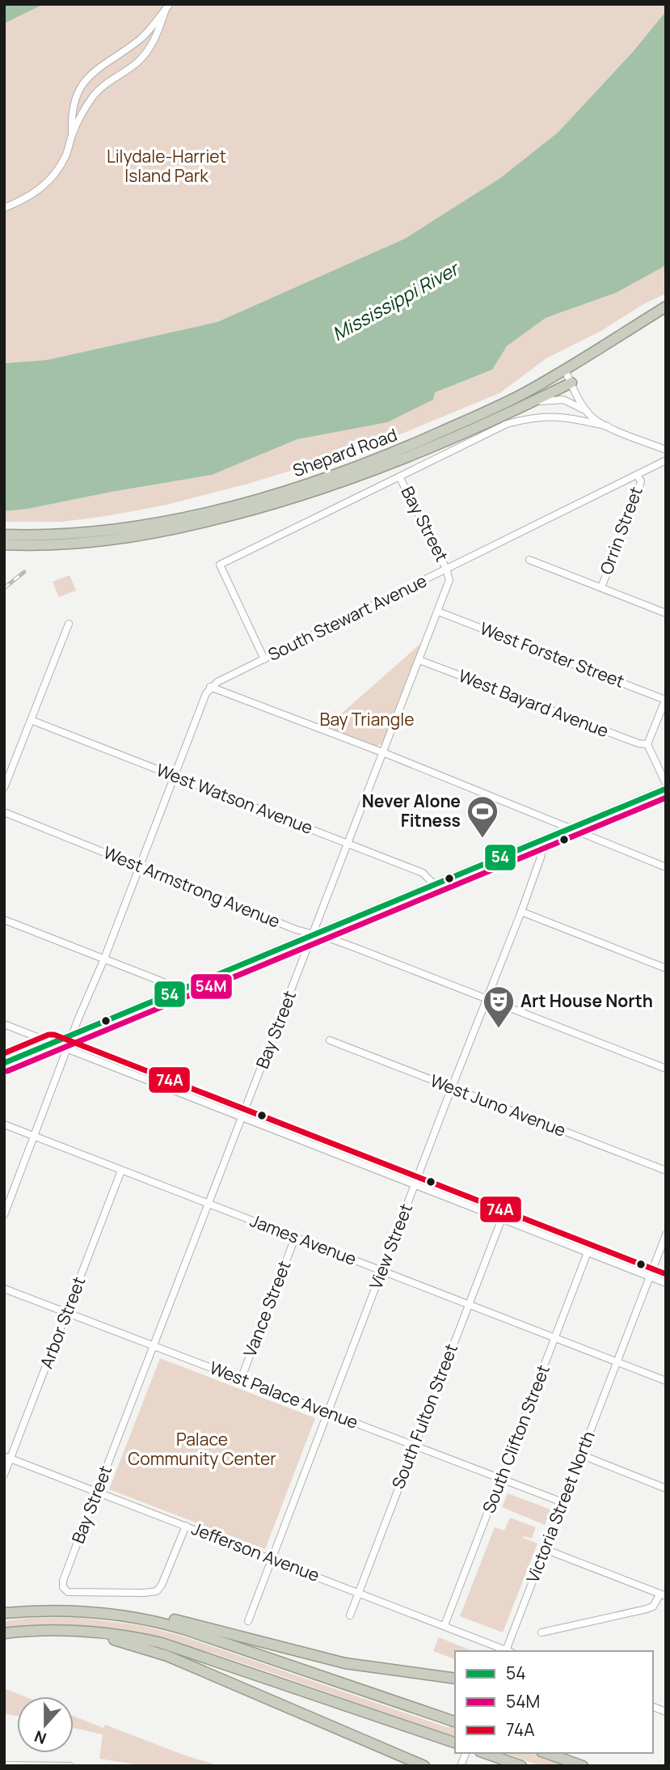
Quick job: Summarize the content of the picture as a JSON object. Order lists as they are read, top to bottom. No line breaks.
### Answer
{"streets":{"highway":["Shepard Road"],"street":["Bay Street","Orrin Street","South Stewart Avenue","West Forster Street","West Bayard Avenue","West Watson Avenue","West Armstrong Avenue","West Juno Avenue","James Avenue","View Street","Vance Street","Arbor Street","West Palace Avenue","South Fulton Street","South Clifton Street","Victoria Street North","Jefferson Avenue"]},"crossings":[["Bay Street","South Stewart Avenue"],["Bay Street","West Forster Street"],["Bay Street","West Bayard Avenue"],["Bay Street","West Watson Avenue"],["Bay Street","West Armstrong Avenue"],["Bay Street","James Avenue"],["Bay Street","West Palace Avenue"],["Bay Street","Jefferson Avenue"],["Orrin Street","South Stewart Avenue"],["West Armstrong Avenue","View Street"],["West Juno Avenue","View Street"],["James Avenue","View Street"],["James Avenue","Vance Street"],["James Avenue","Arbor Street"],["James Avenue","South Fulton Street"],["James Avenue","South Clifton Street"],["James Avenue","Victoria Street North"],["View Street","West Palace Avenue"],["View Street","Jefferson Avenue"],["Vance Street","West Palace Avenue"],["Arbor Street","West Palace Avenue"],["Arbor Street","Jefferson Avenue"],["West Palace Avenue","South Fulton Street"],["West Palace Avenue","South Clifton Street"],["West Palace Avenue","Victoria Street North"],["South Fulton Street","Jefferson Avenue"],["South Clifton Street","Jefferson Avenue"]],"water":["Mississippi River"],"parks":["Lilydale-Harriet Island Park","Bay Triangle","Palace Community Center"],"places":{"sports":["Never Alone Fitness"],"theatre":["Art House North"]},"lines":["transit line 54","transit line 54M","transit line 74A"],"legend":["54","54M","74A"],"north":"bottom"}
